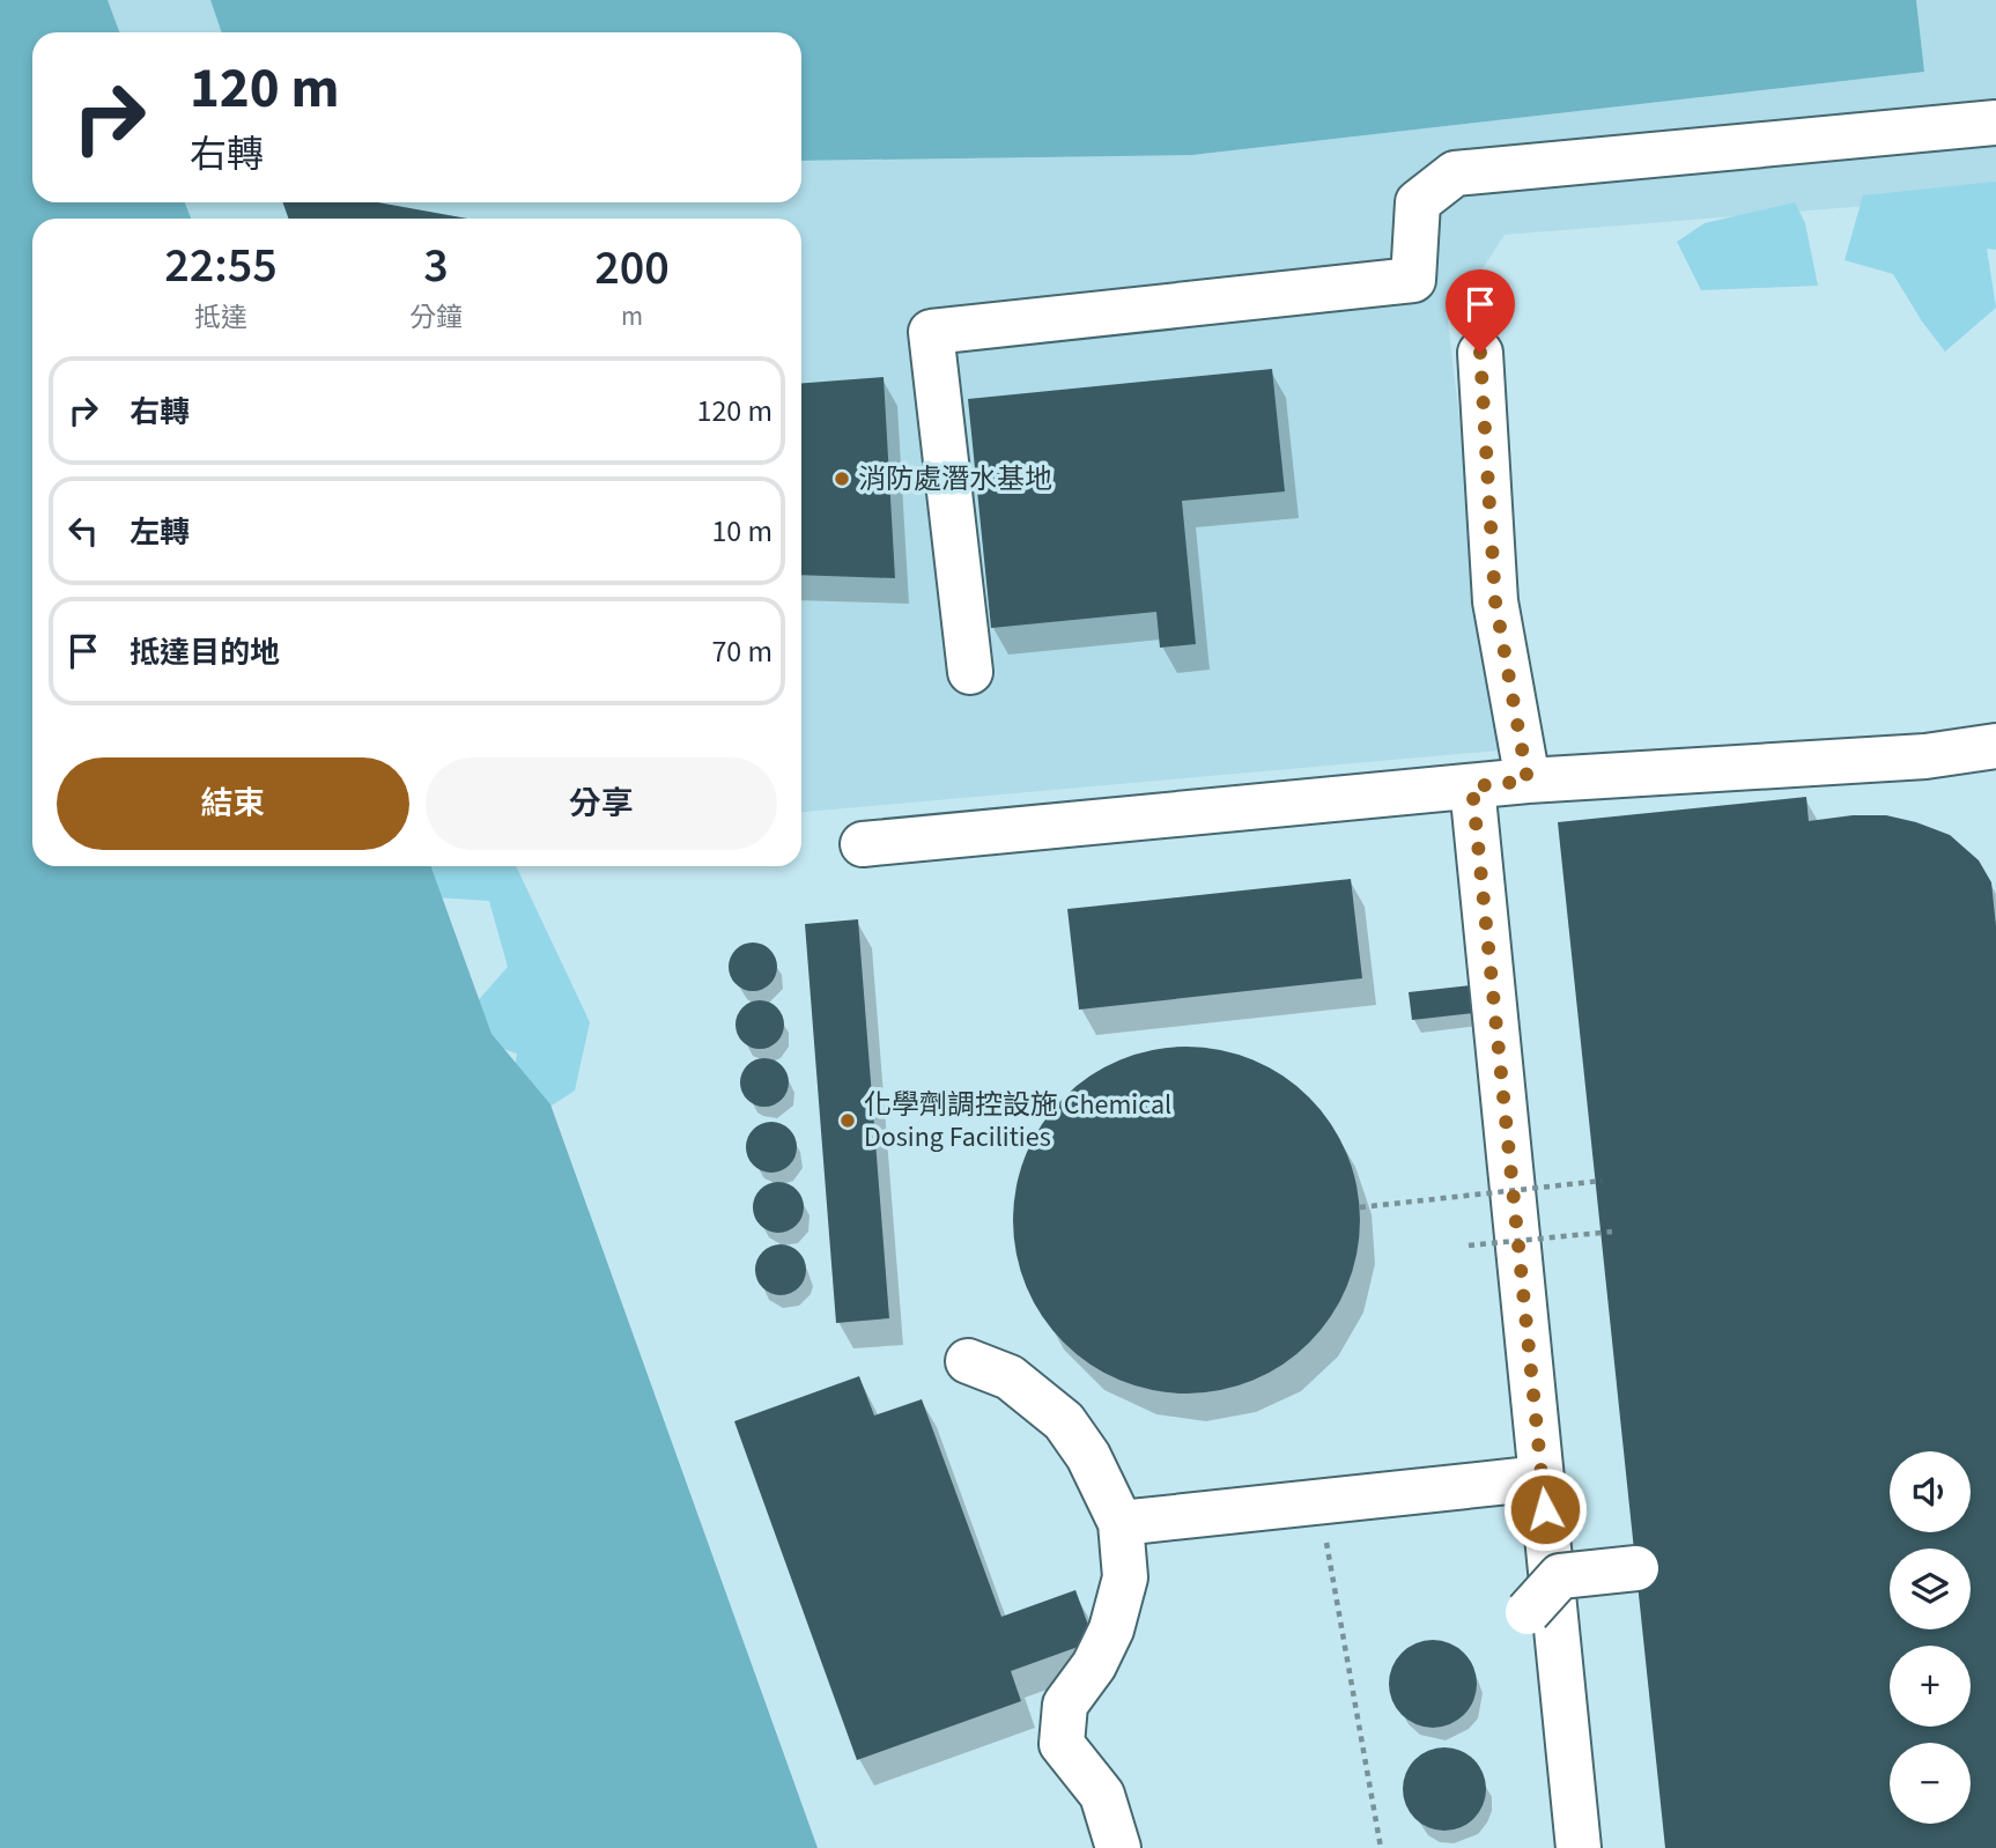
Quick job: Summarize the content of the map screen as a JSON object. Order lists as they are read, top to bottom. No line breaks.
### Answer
{"places":["消防處潛水基地","化學劑調控設施 Chemical Dosing Facilities"],"page":{"turn":["120 m","右轉"],"eta":["22:55","抵達","3","分鐘","200","m"],"list":[{"name":"右轉","value":"120 m"},{"name":"左轉","value":"10 m"},{"name":"抵達目的地","value":"70 m"}],"buttons":["結束","分享"],"map_buttons":["+","−"]}}
